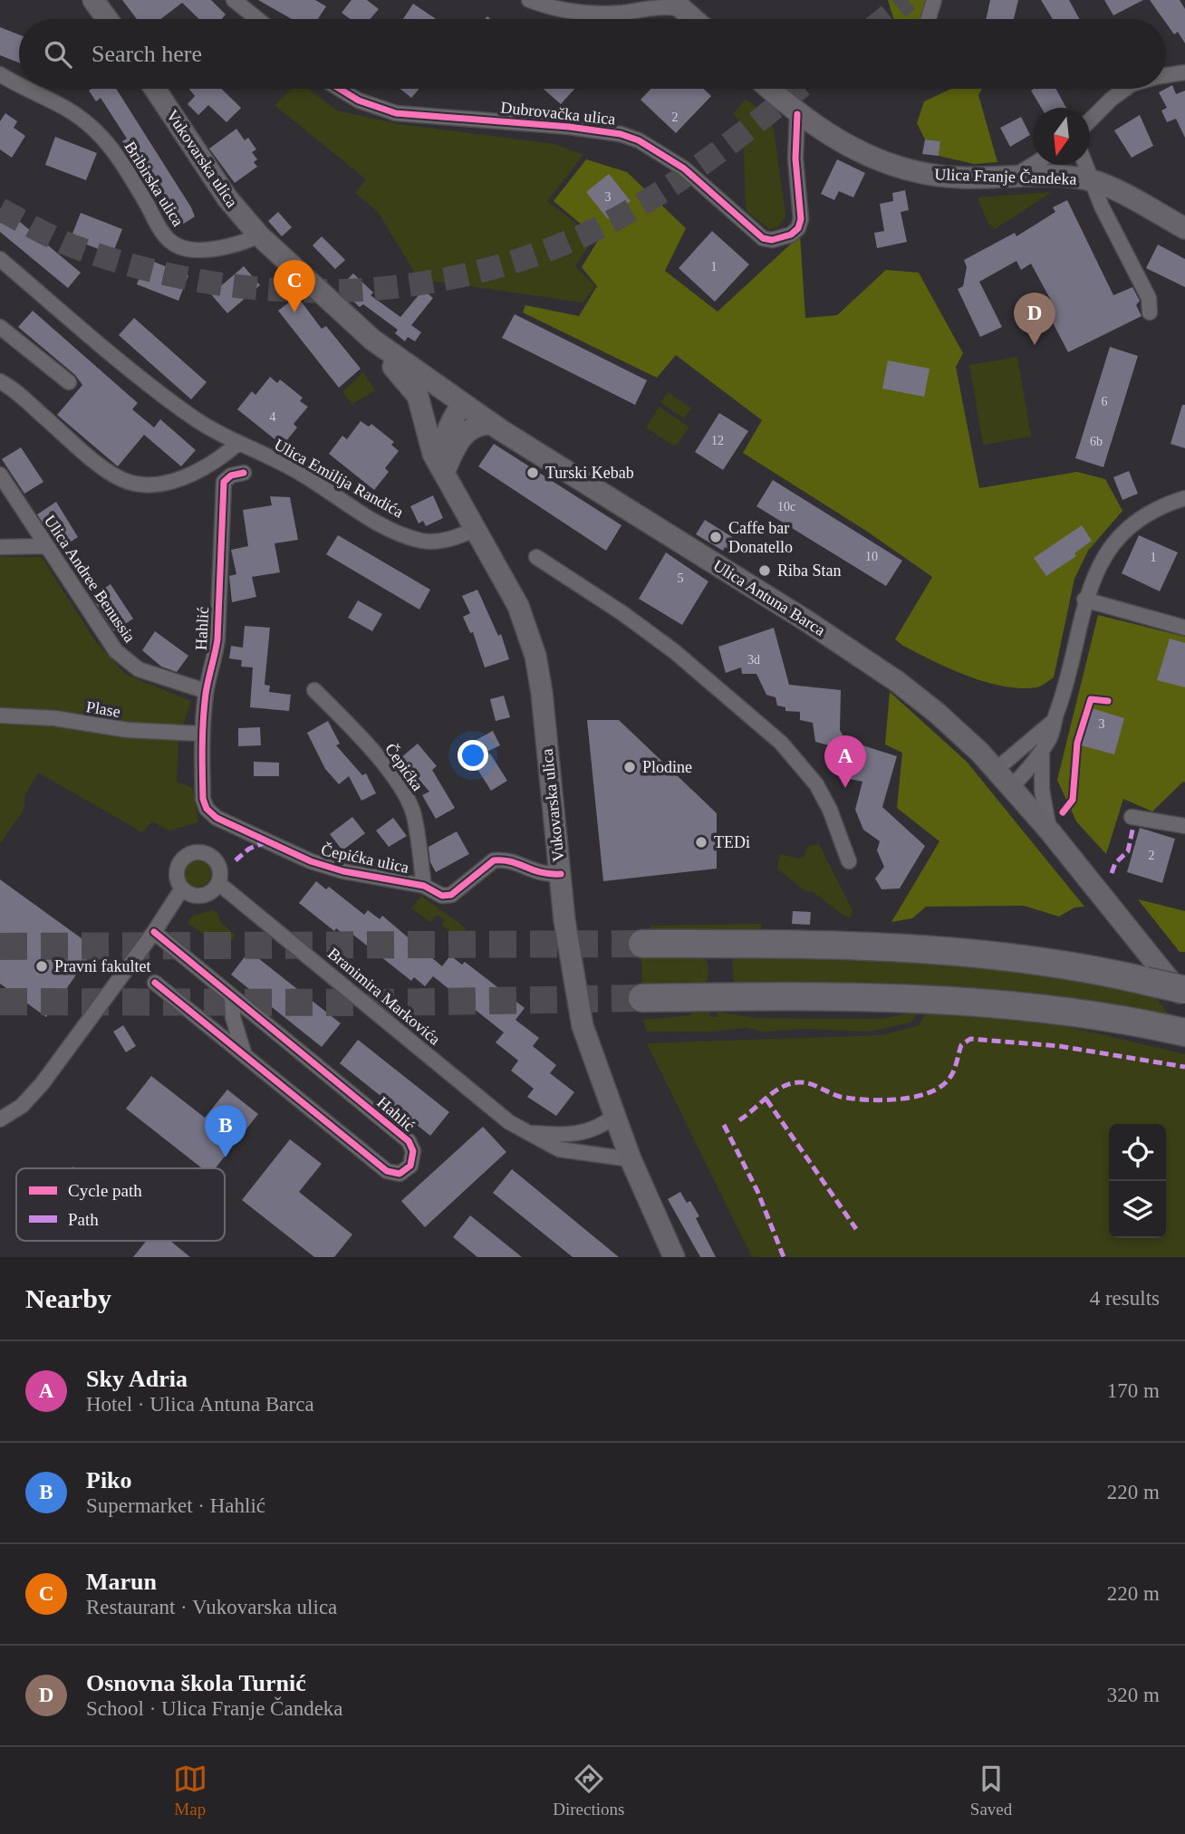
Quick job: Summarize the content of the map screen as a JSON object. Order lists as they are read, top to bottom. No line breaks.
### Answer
{"streets":{"main road":["Vukovarska ulica","Ulica Franje Čandeka","Ulica Antuna Barca"],"street":["Dubrovačka ulica","Bribirska ulica","Ulica Emilija Randića","Ulica Andree Benussia","Hahlić","Plase","Čepićka","Čepićka ulica","Branimira Markovića"]},"crossings":[["Dubrovačka ulica","Ulica Franje Čandeka"],["Vukovarska ulica","Bribirska ulica"],["Vukovarska ulica","Ulica Emilija Randića"],["Vukovarska ulica","Ulica Antuna Barca"],["Vukovarska ulica","Čepićka ulica"],["Vukovarska ulica","Branimira Markovića"],["Ulica Andree Benussia","Hahlić"],["Hahlić","Plase"],["Hahlić","Čepićka ulica"],["Čepićka","Čepićka ulica"]],"places":["Turski Kebab","Caffe bar Donatello","Riba Stan","Plodine","TEDi","Pravni fakultet"],"house_numbers":["2","3","1","6","4","12","6b","10c","10","1","5","3d","3","2"],"legend":["Cycle path","Path"],"north":"bottom","page":{"search":"Search here","pins":["C","D","A","B"],"heading":["Nearby","4 results"],"list":[{"mark":"A","name":"Sky Adria","note":"Hotel · Ulica Antuna Barca","value":"170 m"},{"mark":"B","name":"Piko","note":"Supermarket · Hahlić","value":"220 m"},{"mark":"C","name":"Marun","note":"Restaurant · Vukovarska ulica","value":"220 m"},{"mark":"D","name":"Osnovna škola Turnić","note":"School · Ulica Franje Čandeka","value":"320 m"}],"nav":["Map","Directions","Saved"]}}
